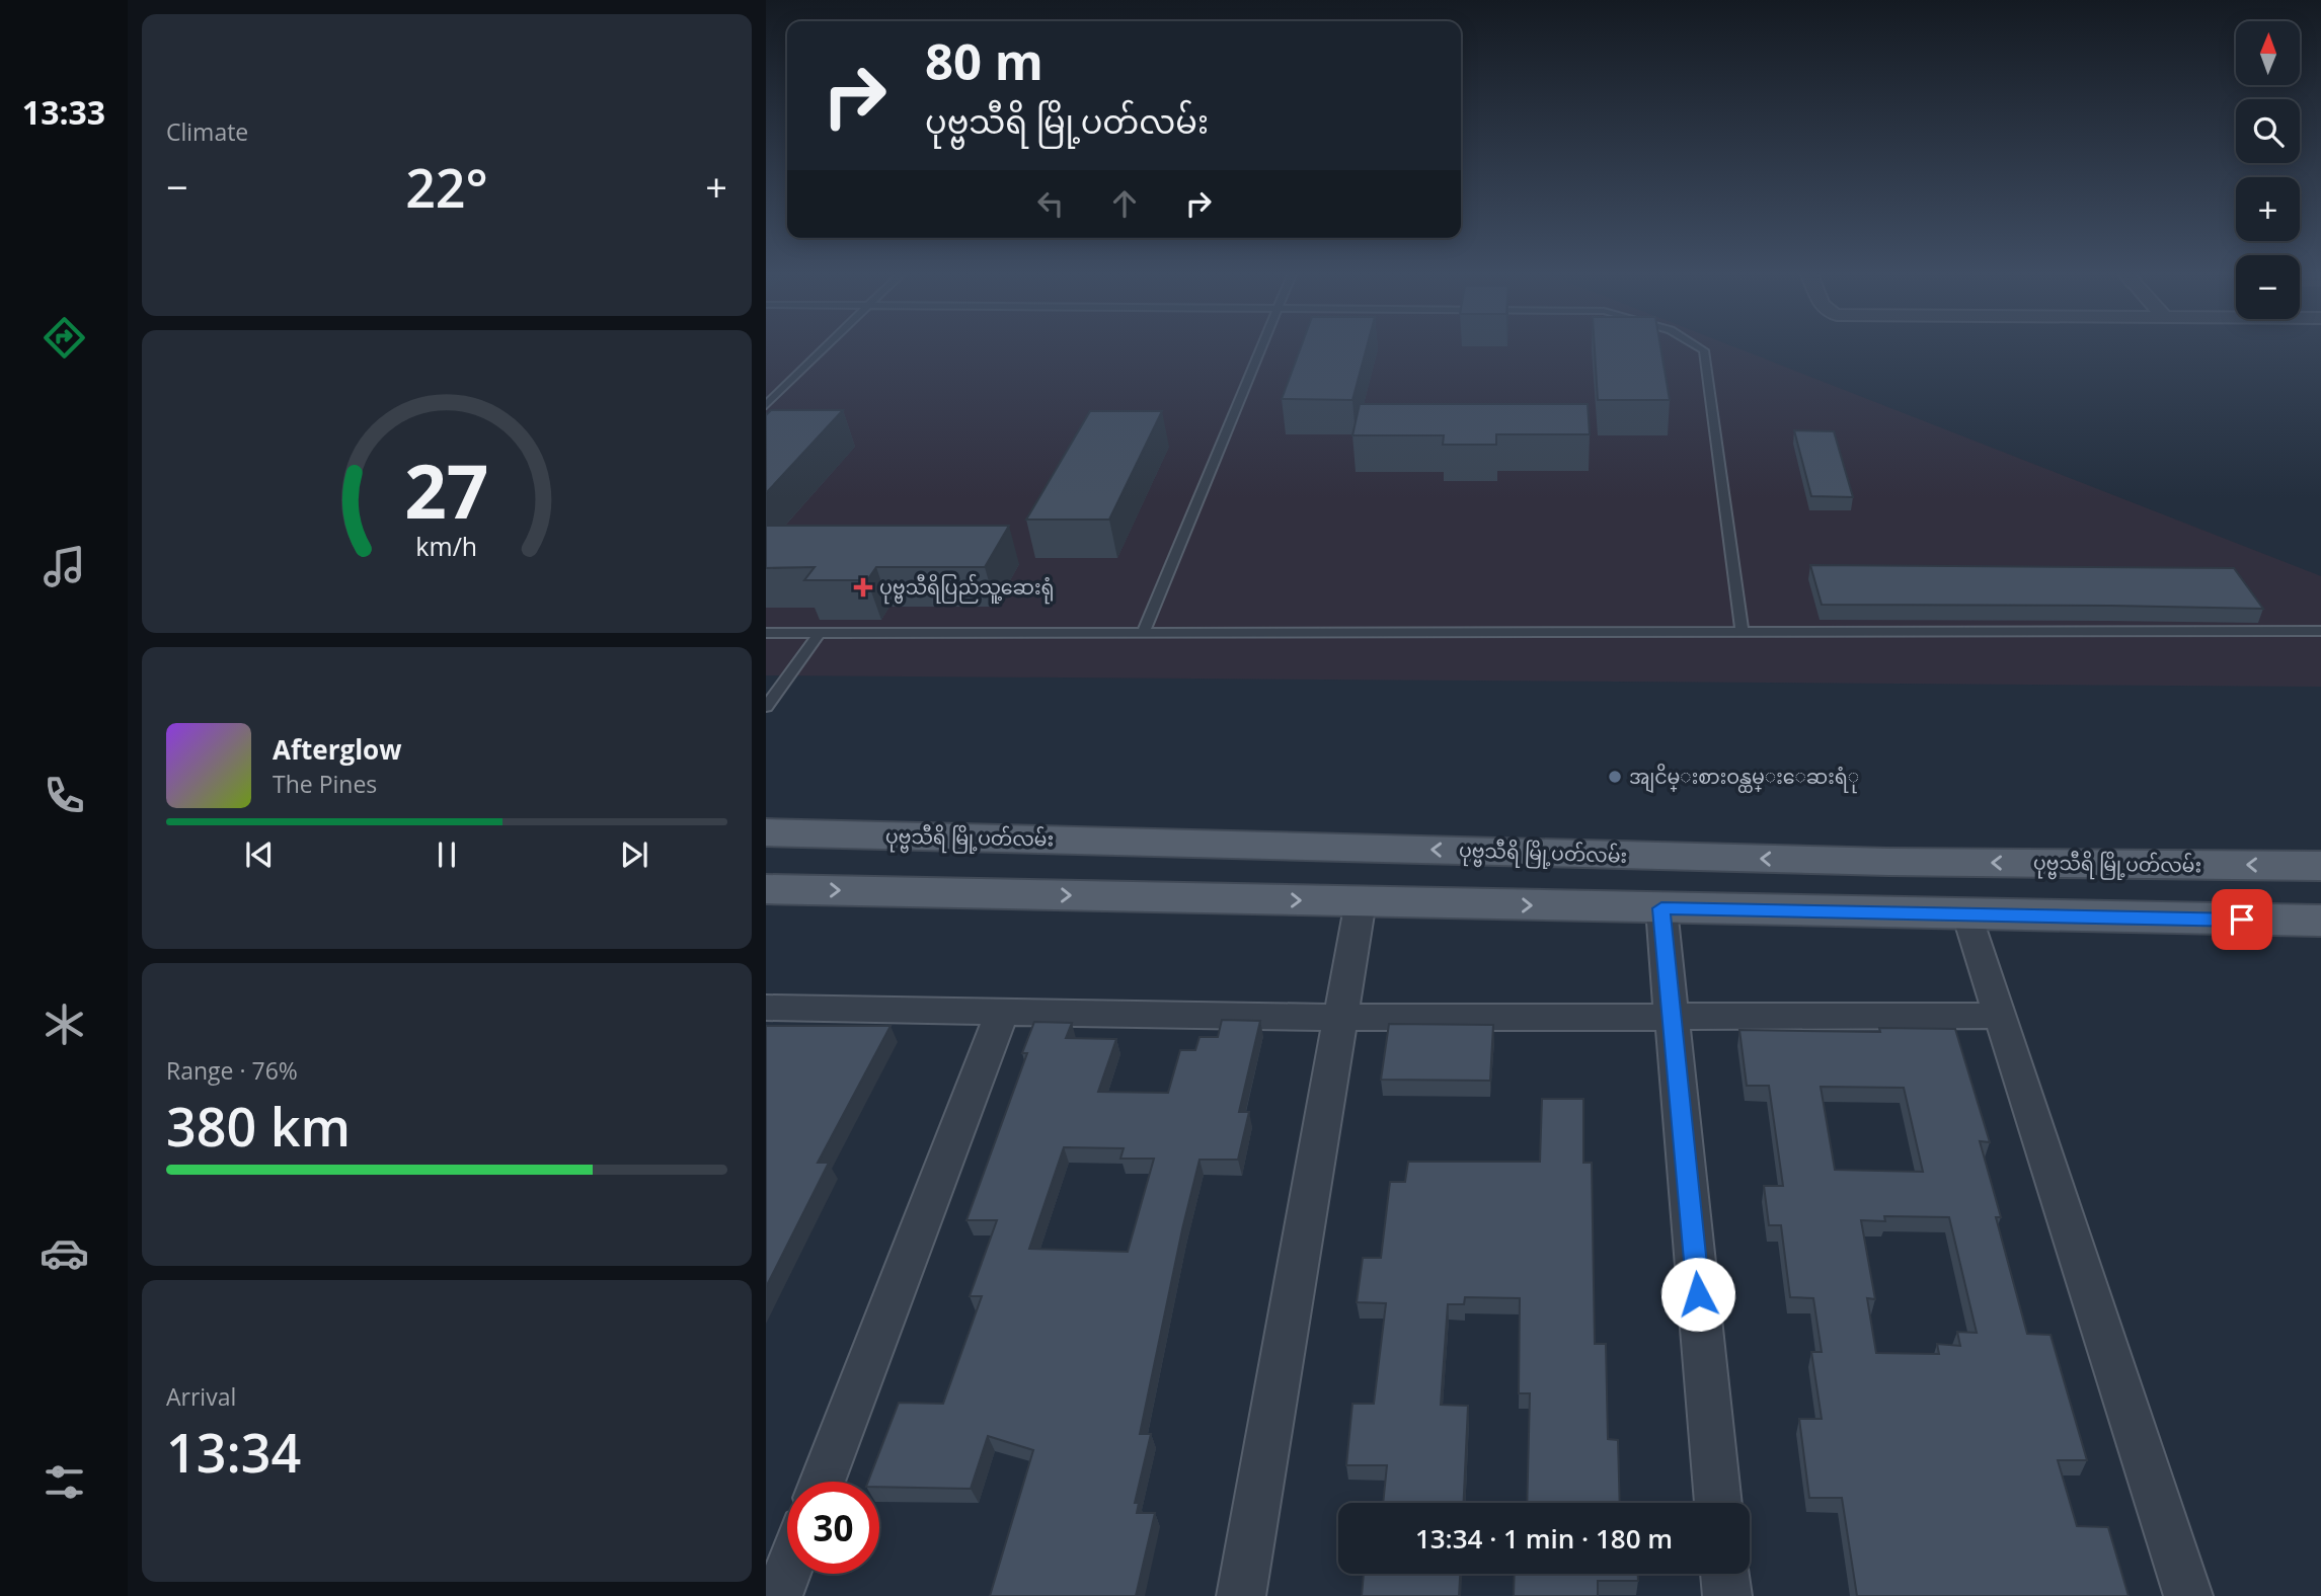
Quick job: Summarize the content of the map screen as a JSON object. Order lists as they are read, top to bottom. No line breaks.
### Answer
{"streets":{"main road":["ပုဗ္ဗသီရိ မြို့ပတ်လမ်း"]},"places":{"health":["ပုဗ္ဗသီရိပြည်သူ့ဆေးရုံ"],"other":["အျငိမ္းစားဝန္ထမ္းေဆးရံု"]},"north":"top","page":{"tabs":"13:33","tile":["Climate",["Range · 76%","380 km"],["Arrival","13:34"]],"map_buttons":["+","−"],"turn":["80 m","ပုဗ္ဗသီရိ မြို့ပတ်လမ်း"],"heat":["−","22°","+"],"song":["Afterglow","The Pines"],"limit":"30","trip":"13:34 · 1 min · 180 m","gauge":["27","km/h"]}}
